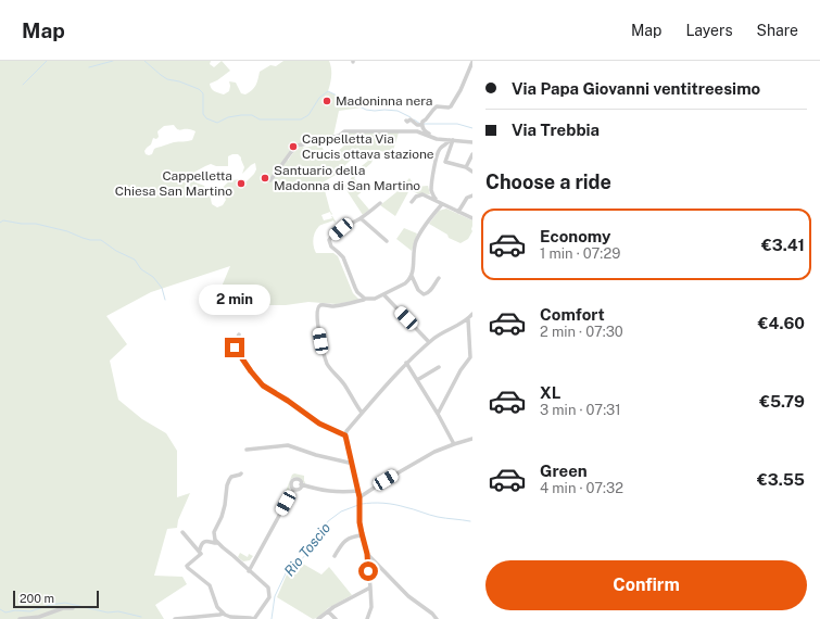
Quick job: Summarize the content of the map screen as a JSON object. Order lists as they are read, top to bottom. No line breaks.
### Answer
{"water":["Rio Toscio"],"places":["Madoninna nera","Cappelletta Via Crucis ottava stazione","Santuario della Madonna di San Martino","Cappelletta Chiesa San Martino"],"scale_bar":"200 m","page":{"header":"Map","nav":["Map","Layers","Share"],"banner":["Via Papa Giovanni ventitreesimo","Via Trebbia"],"heading":"Choose a ride","list":[{"name":"Economy","note":"1 min · 07:29","value":"€3.41"},{"name":"Comfort","note":"2 min · 07:30","value":"€4.60"},{"name":"XL","note":"3 min · 07:31","value":"€5.79"},{"name":"Green","note":"4 min · 07:32","value":"€3.55"}],"bubble":"2 min","buttons":"Confirm","scale":"200 m"}}
